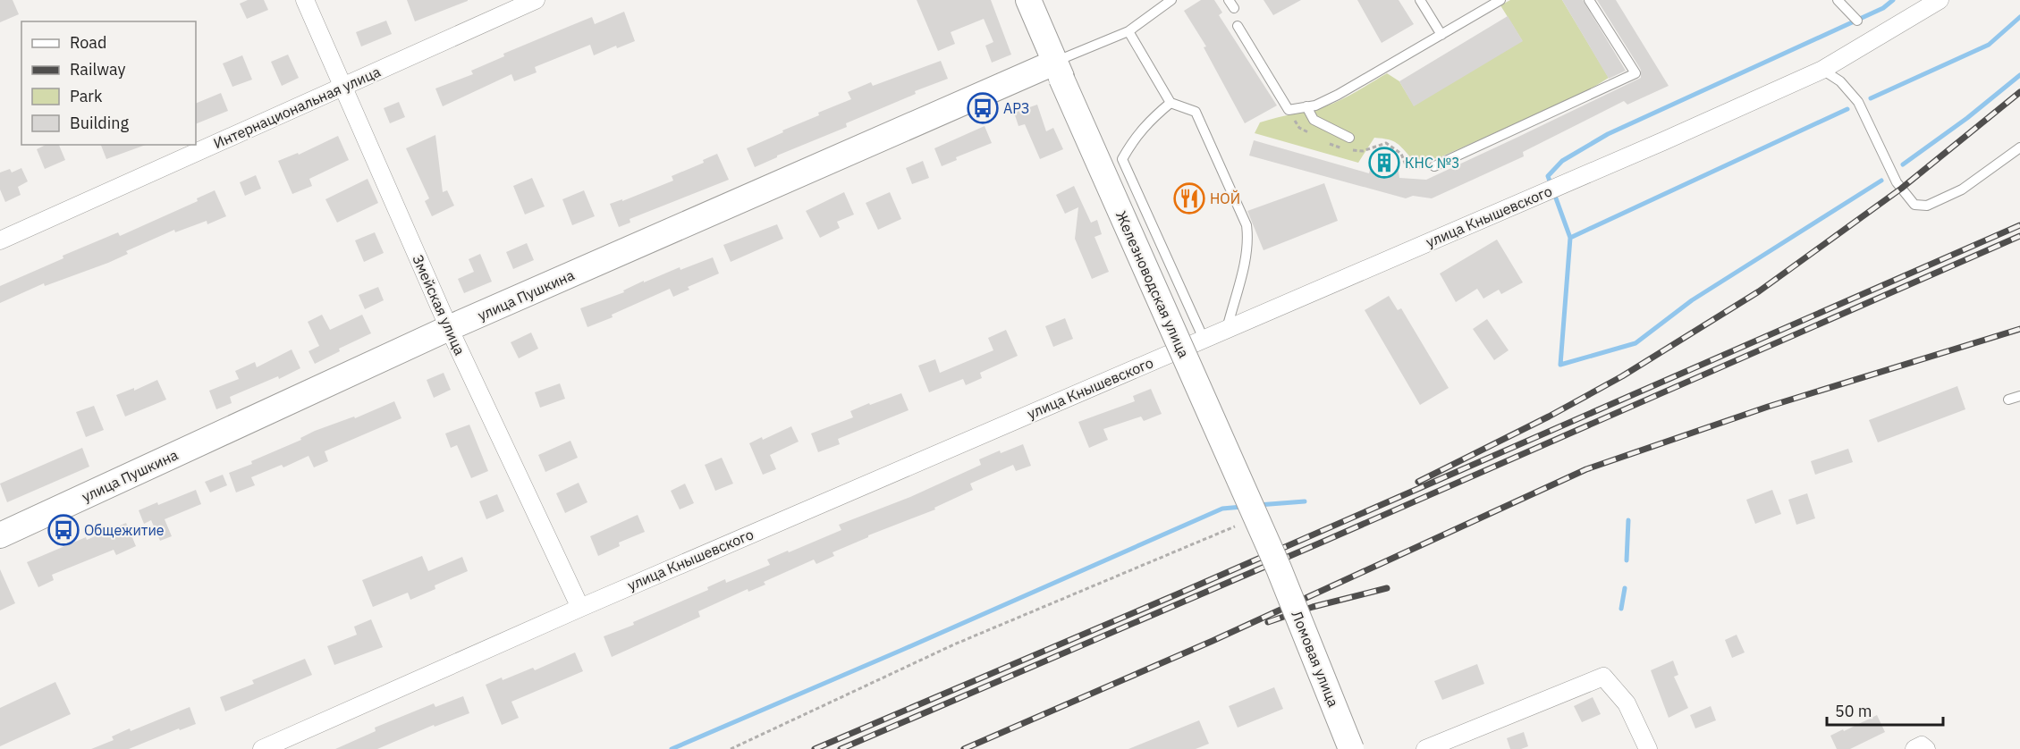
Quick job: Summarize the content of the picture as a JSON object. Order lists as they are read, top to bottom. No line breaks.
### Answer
{"streets":{"main road":["Железноводская улица","улица Пушкина","Ломовая улица"],"street":["Интернациональная улица","улица Кнышевского","Змейская улица"]},"crossings":[["Интернациональная улица","Змейская улица"],["улица Кнышевского","Змейская улица"],["Железноводская улица","улица Пушкина"],["Железноводская улица","Ломовая улица"],["улица Пушкина","Змейская улица"]],"places":{"bus stop":["АРЗ","Общежитие"],"building":["КНС №3"],"restaurant":["НОЙ"]},"legend":["Road","Railway","Park","Building"],"scale_bar":"50 m"}
